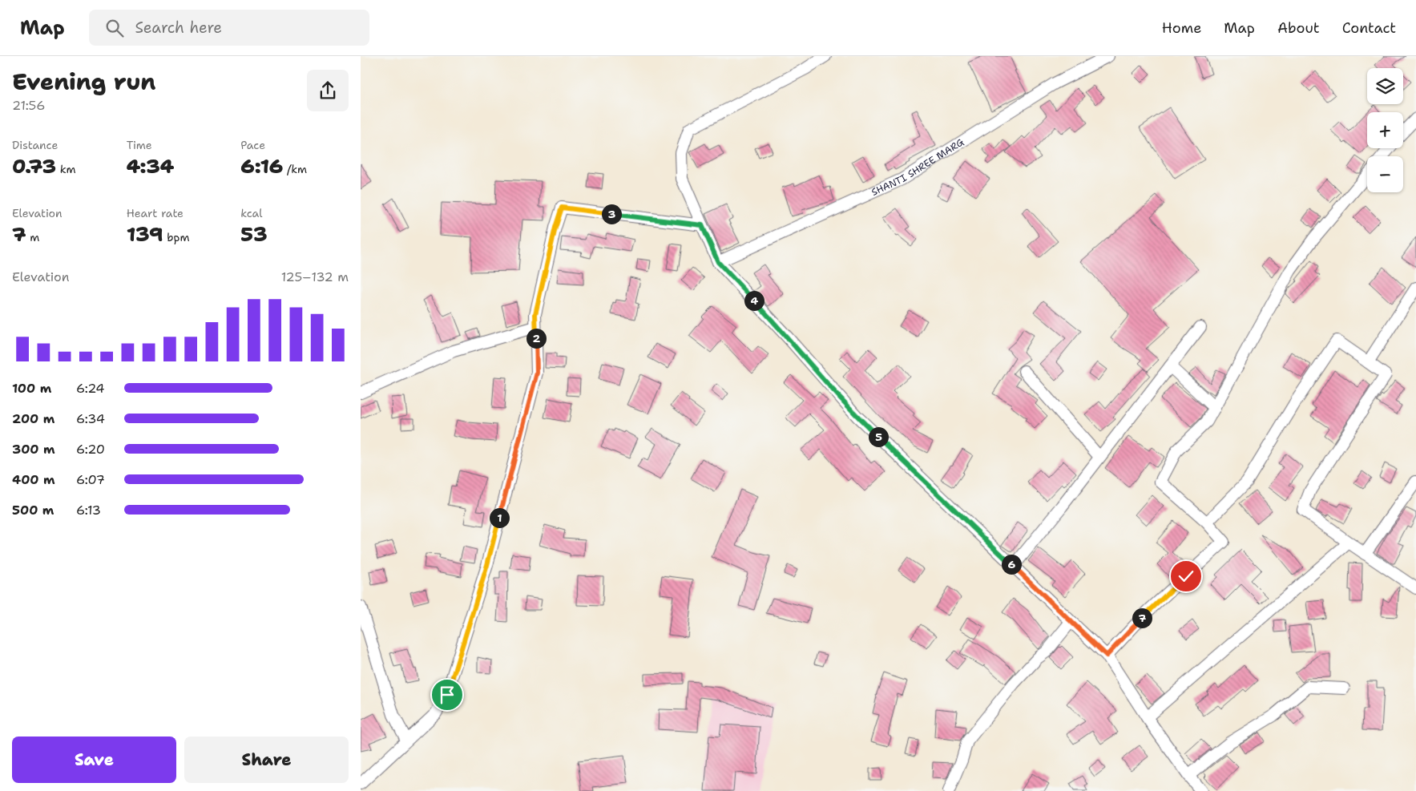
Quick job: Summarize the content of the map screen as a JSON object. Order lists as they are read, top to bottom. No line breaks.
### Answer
{"streets":{"street":["SHANTI SHREE MARG"]},"page":{"header":"Map","search":"Search here","nav":["Home","Map","About","Contact"],"heading":["Evening run","21:56"],"map_buttons":["+","−"],"stats":[["Distance","0.73 km"],["Time","4:34"],["Pace","6:16 /km"],["Elevation","7 m"],["Heart rate","139 bpm"],["kcal","53"]],"pins":["3","4","2","5","1","6","7"],"chart":["Elevation","125–132 m"],"list":[{"name":"100 m","note":"6:24"},{"name":"200 m","note":"6:34"},{"name":"300 m","note":"6:20"},{"name":"400 m","note":"6:07"},{"name":"500 m","note":"6:13"}],"buttons":["Save","Share"]}}
